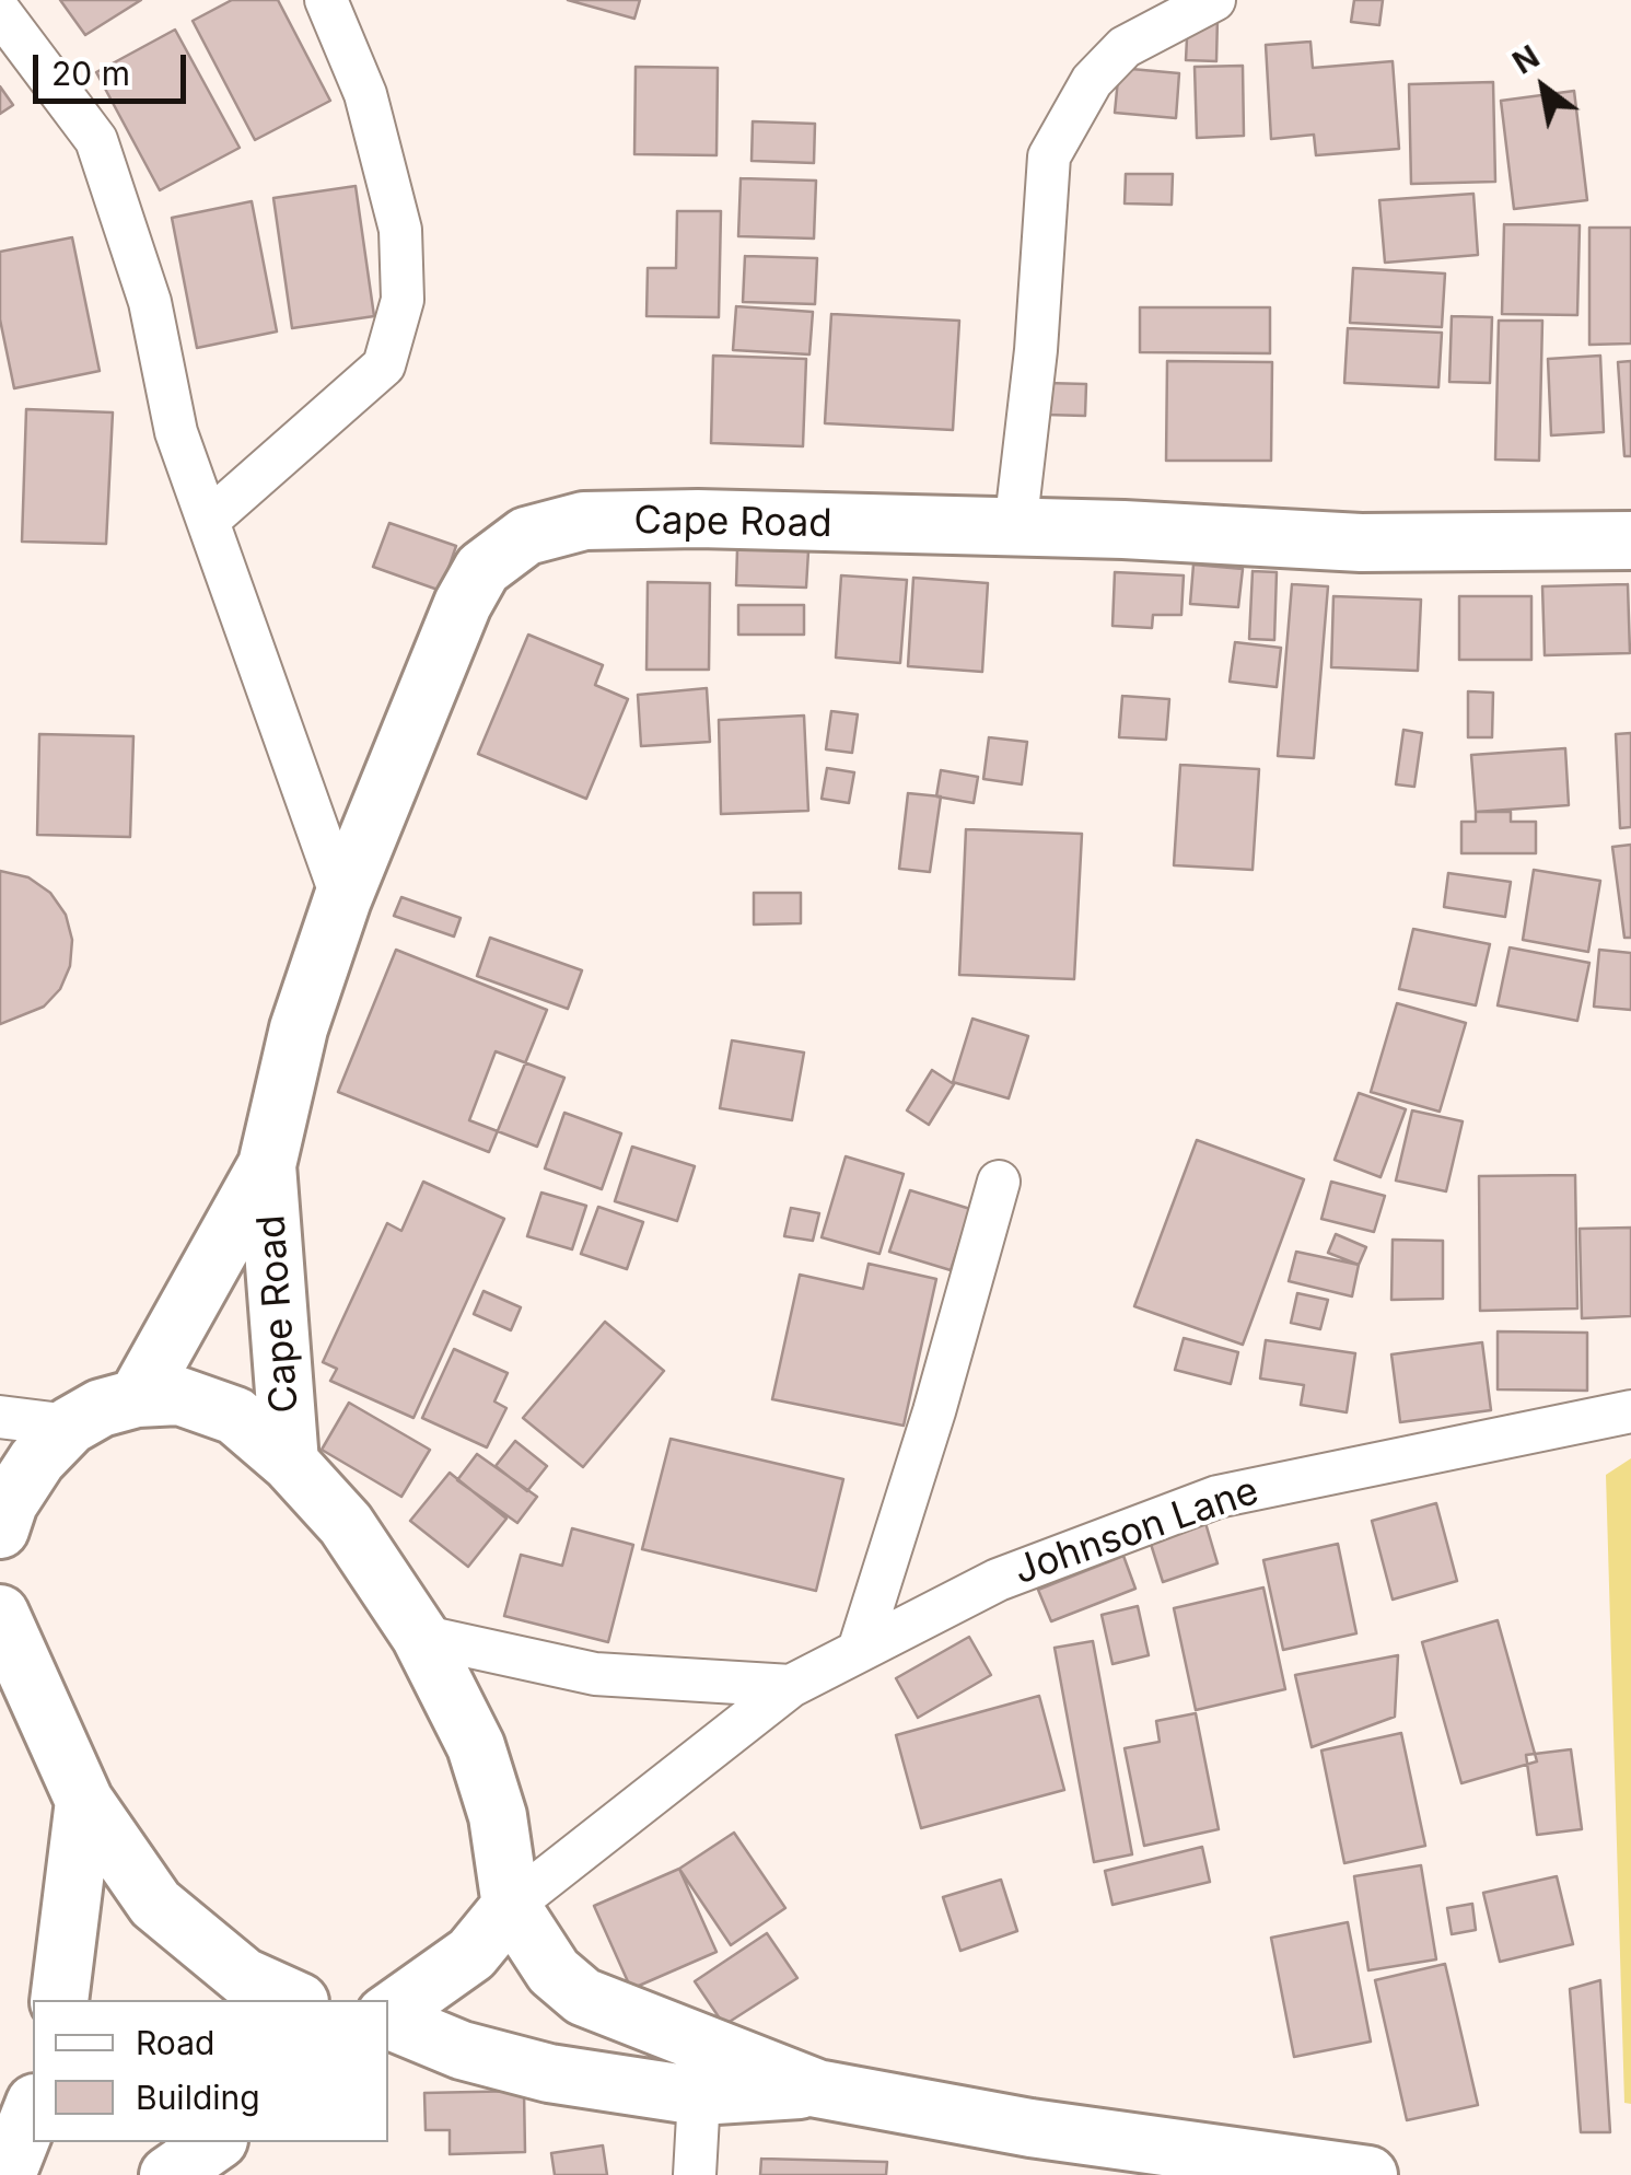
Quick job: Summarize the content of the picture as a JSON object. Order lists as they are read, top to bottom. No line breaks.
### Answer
{"streets":{"main road":["Cape Road"],"street":["Johnson Lane"]},"legend":["Road","Building"],"scale_bar":"20 m","north":"top left"}
